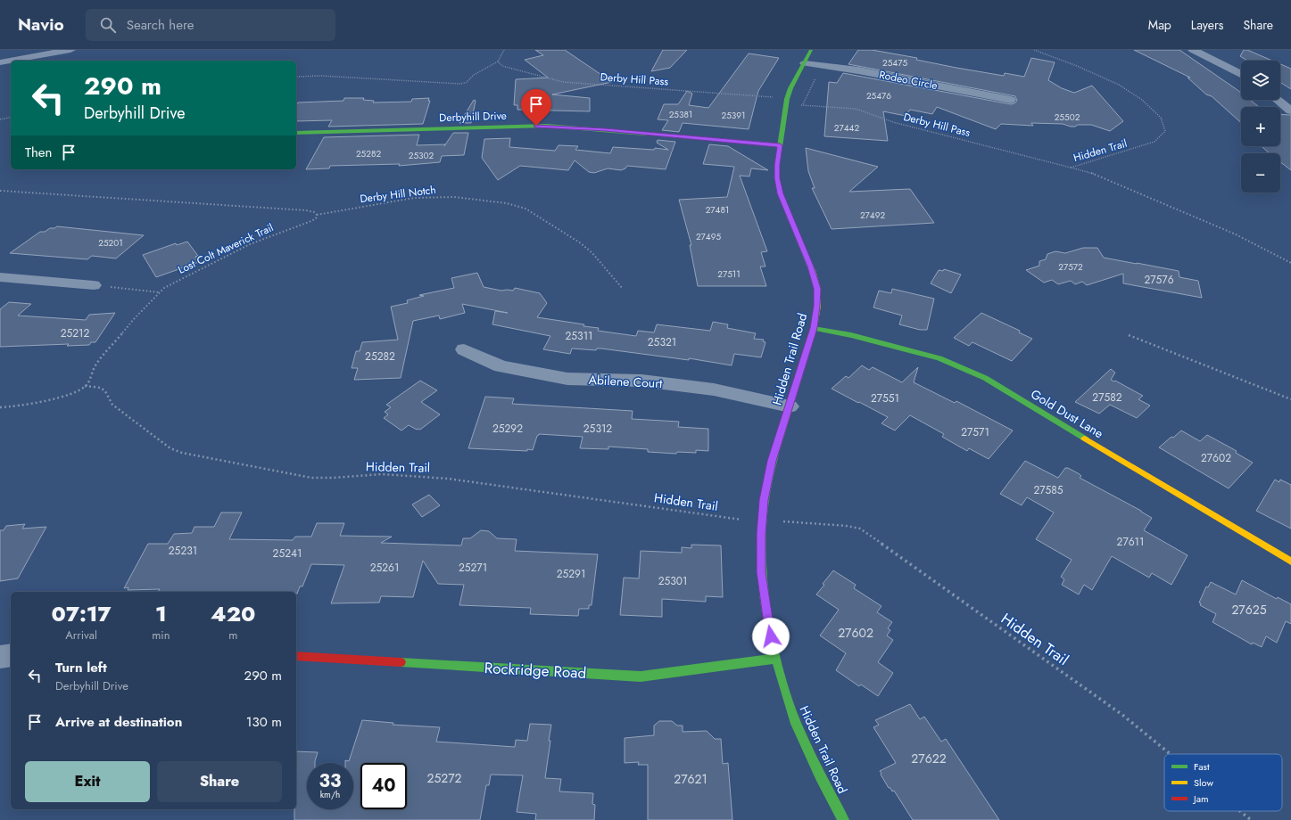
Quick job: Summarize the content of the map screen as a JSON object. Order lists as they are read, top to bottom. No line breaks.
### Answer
{"streets":{"street":["Rodeo Circle","Derbyhill Drive","Hidden Trail Road","Abilene Court","Gold Dust Lane","Rockridge Road"],"path":["Derby Hill Pass","Hidden Trail","Derby Hill Notch","Lost Colt Maverick Trail"]},"crossings":[["Derby Hill Pass","Hidden Trail"],["Rodeo Circle","Hidden Trail Road"],["Derbyhill Drive","Hidden Trail Road"],["Hidden Trail","Lost Colt Maverick Trail"],["Derby Hill Notch","Lost Colt Maverick Trail"],["Hidden Trail Road","Abilene Court"],["Hidden Trail Road","Gold Dust Lane"],["Hidden Trail Road","Rockridge Road"]],"house_numbers":["25475","25476","25381","25391","25502","27442","25282","25302","27481","27492","27495","25201","27572","27511","27576","25212","25311","25321","25282","27582","27551","25292","25312","27571","27602","27585","27611","25231","25241","25261","25271","25291","25301","27625","27602","27622","25272","27621"],"legend":["Fast","Slow","Jam"],"page":{"header":"Navio","search":"Search here","nav":["Map","Layers","Share"],"map_buttons":["+","−"],"turn":["290 m","Derbyhill Drive"],"then":"Then","eta":["07:17","Arrival","1","min","420","m"],"list":[{"name":"Turn left","note":"Derbyhill Drive","value":"290 m"},{"name":"Arrive at destination","value":"130 m"}],"buttons":["Exit","Share"],"speed":"33 km/h","limit":"40"}}
